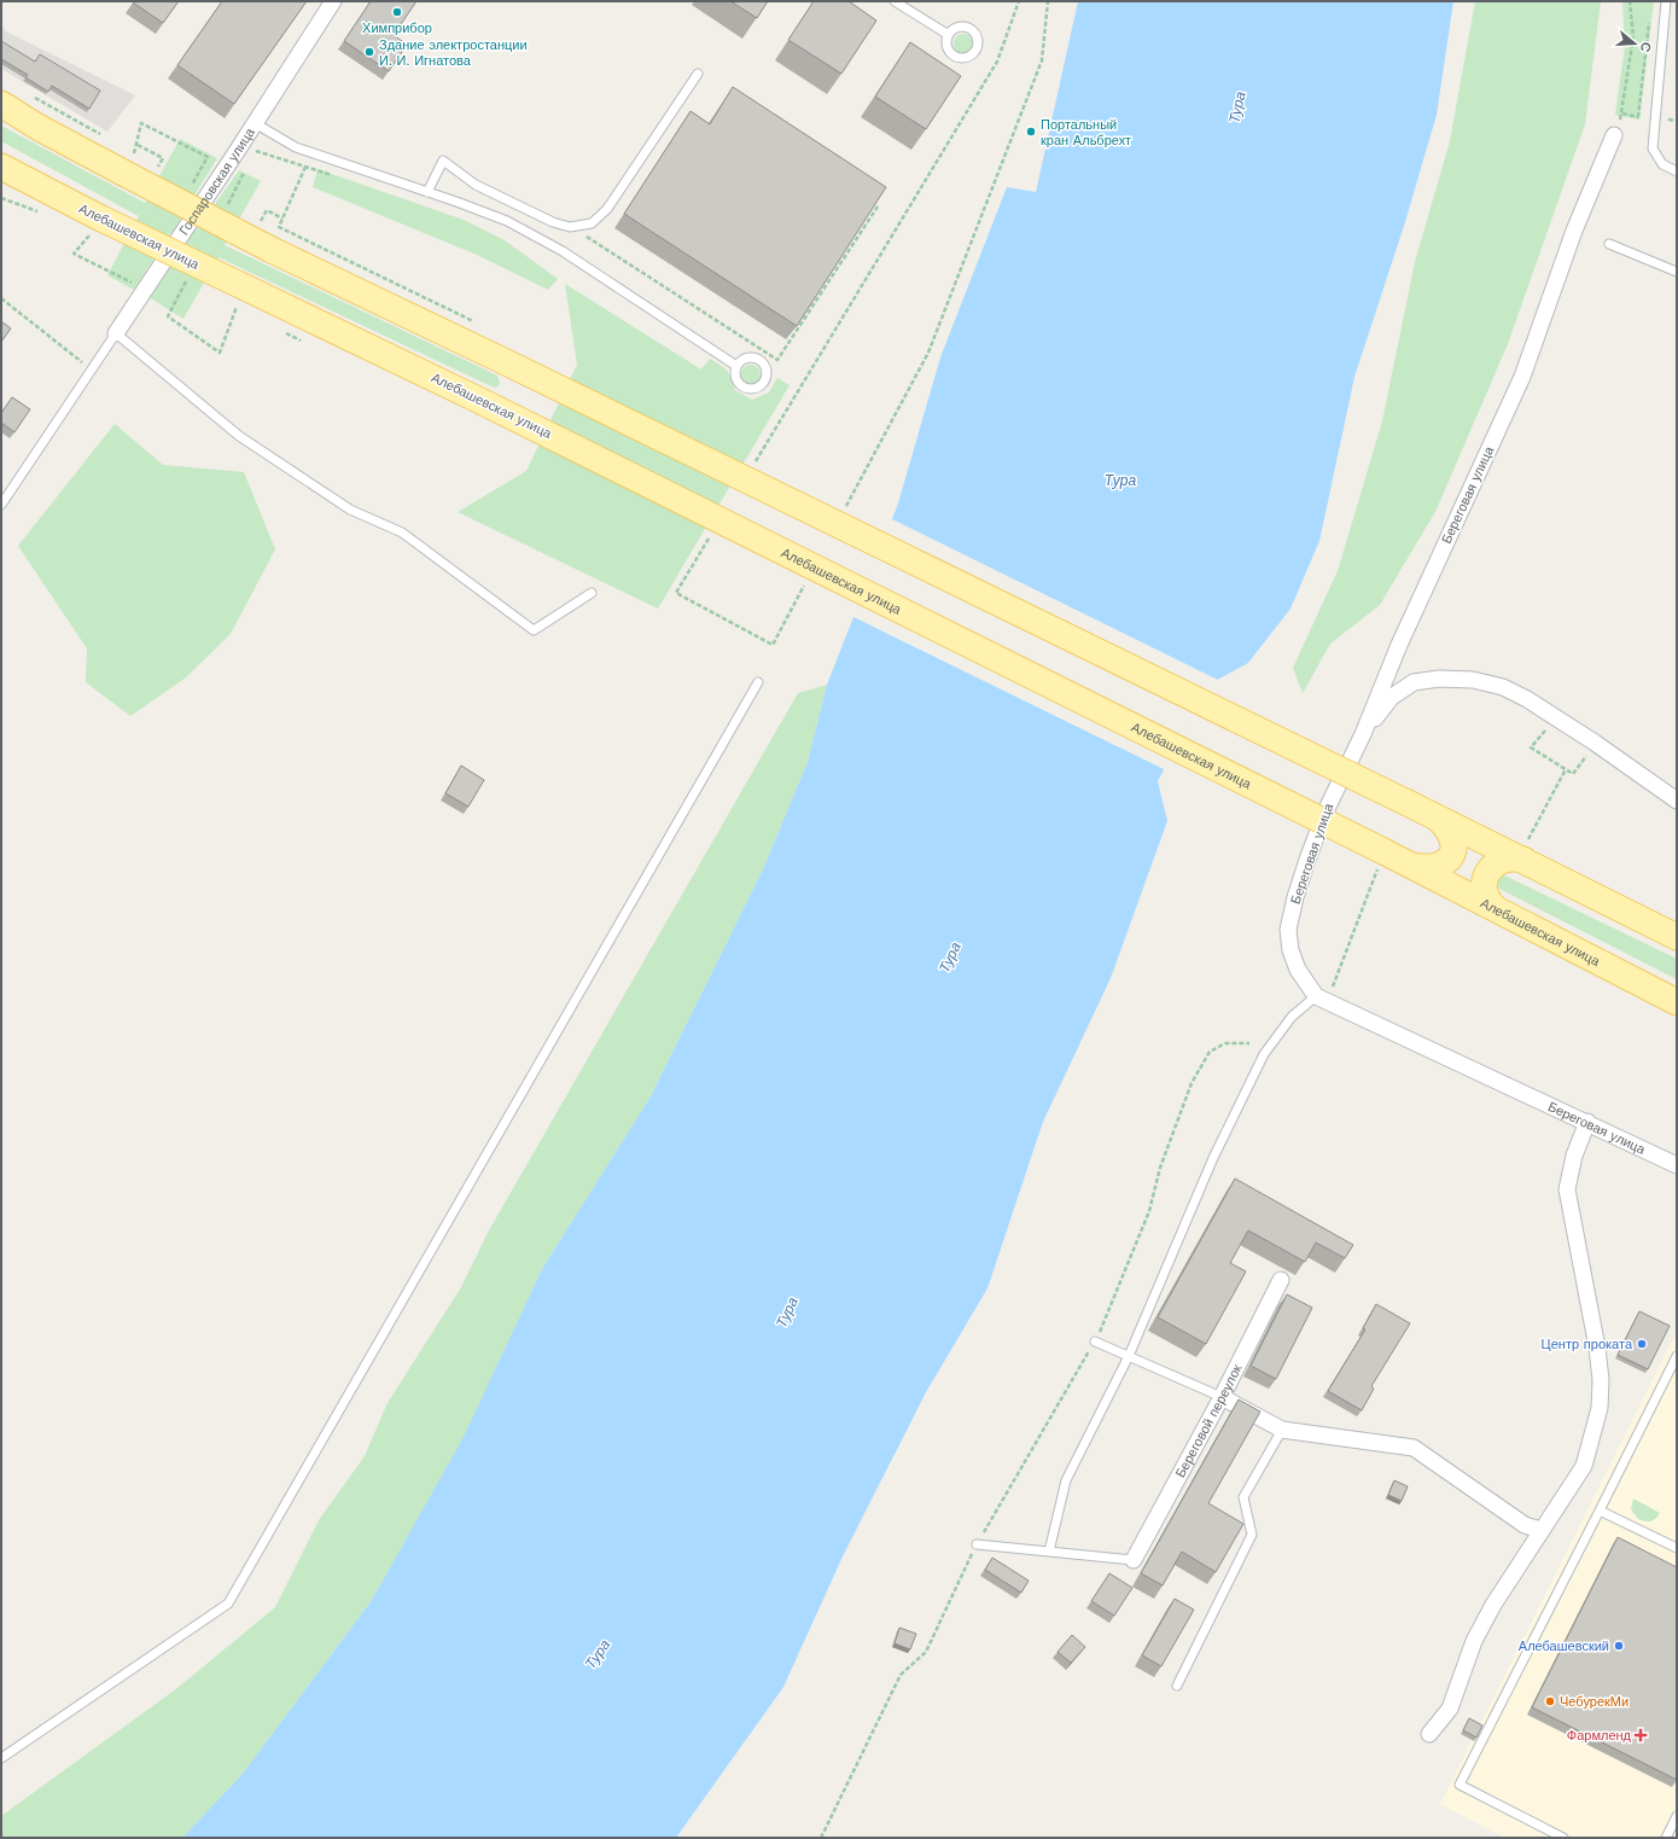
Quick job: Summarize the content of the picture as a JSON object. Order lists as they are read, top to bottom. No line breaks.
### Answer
{"streets":{"main road":["Алебашевская улица"],"street":["Госпаровская улица","Береговая улица","Береговой переулок"]},"water":["Тура"],"places":{"other":["Химприбор","Здание электростанции И. И. Игнатова","Портальный кран Альбрехт","Центр проката","Алебашевский","ЧебурекМи"],"health":["Фармленд"]},"north":"right"}
